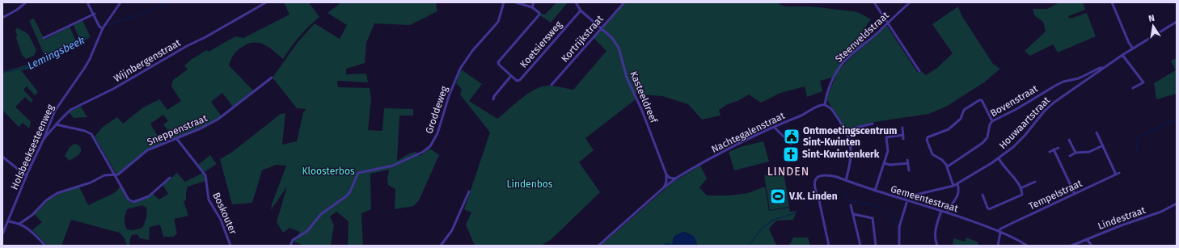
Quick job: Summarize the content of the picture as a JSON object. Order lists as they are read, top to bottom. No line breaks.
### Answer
{"streets":{"street":["Steenveldstraat","Kortrijkstraat","Koetsiersweg","Wijnbergenstraat","Kasteeldreef","Bovenstraat","Groddeweg","Houwaartstraat","Sneppenstraat","Nachtegalenstraat","Holsbeeksesteenweg","Tempelstraat","Gemeentestraat","Boskouter","Lindestraat"]},"crossings":[["Steenveldstraat","Nachtegalenstraat"],["Kortrijkstraat","Kasteeldreef"],["Koetsiersweg","Kasteeldreef"],["Wijnbergenstraat","Holsbeeksesteenweg"],["Kasteeldreef","Nachtegalenstraat"],["Bovenstraat","Houwaartstraat"],["Houwaartstraat","Gemeentestraat"],["Sneppenstraat","Boskouter"],["Tempelstraat","Gemeentestraat"]],"districts":["LINDEN"],"water":["Lemingsbeek"],"parks":["Kloosterbos","Lindenbos"],"places":{"public building":["Ontmoetingscentrum Sint-Kwinten"],"church":["Sint-Kwintenkerk"],"sports":["V.K. Linden"]},"north":"top"}
